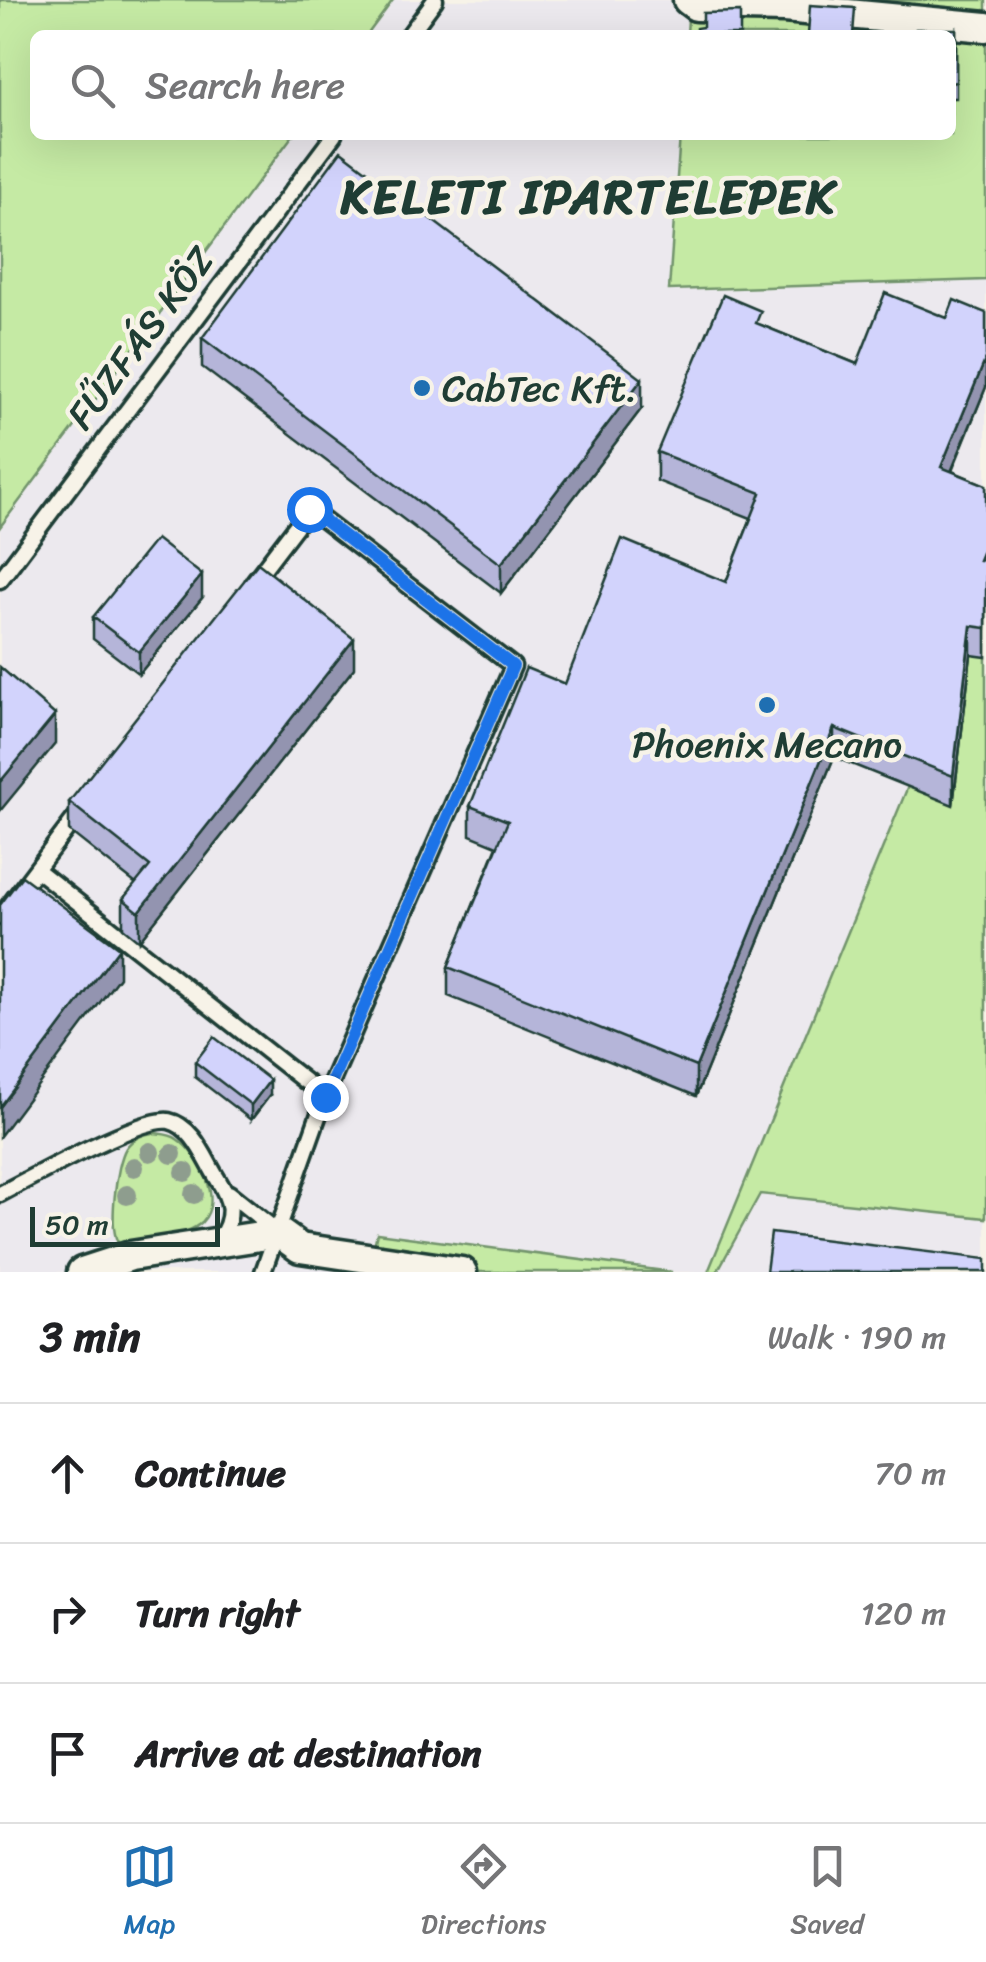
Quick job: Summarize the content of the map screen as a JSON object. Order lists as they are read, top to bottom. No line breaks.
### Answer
{"streets":{"lane":["FŰZFÁS KÖZ"]},"districts":["KELETI IPARTELEPEK"],"places":["CabTec Kft.","Phoenix Mecano"],"scale_bar":"50 m","page":{"search":"Search here","scale":"50 m","heading":["3 min","Walk · 190 m"],"list":[["Continue","70 m"],["Turn right","120 m"],"Arrive at destination"],"nav":["Map","Directions","Saved"]}}
